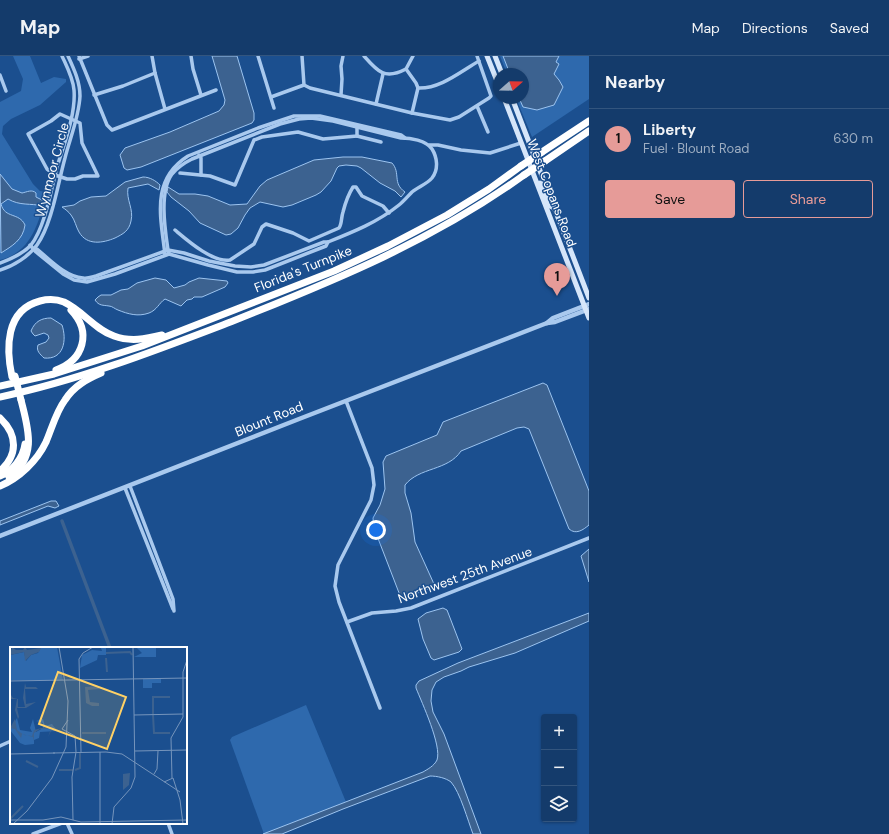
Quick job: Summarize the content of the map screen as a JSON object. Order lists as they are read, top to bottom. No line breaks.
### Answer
{"streets":{"highway":["Florida's Turnpike"],"main road":["West Copans Road"],"street":["Wynmoor Circle","Blount Road","Northwest 25th Avenue"]},"crossings":[["West Copans Road","Blount Road"]],"north":"right","page":{"header":"Map","nav":["Map","Directions","Saved"],"heading":"Nearby","list":[{"mark":"1","name":"Liberty","note":"Fuel · Blount Road","value":"630 m"}],"buttons":["Save","Share"],"pins":"1","map_buttons":["+","−"]}}
